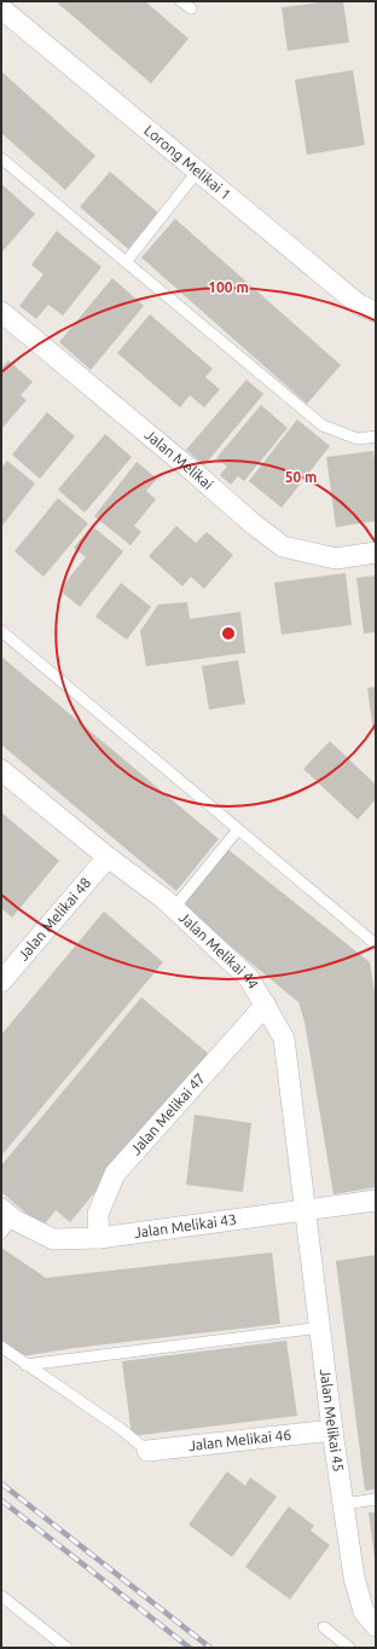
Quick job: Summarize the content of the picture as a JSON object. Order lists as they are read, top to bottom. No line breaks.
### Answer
{"streets":{"street":["Lorong Melikai 1","Jalan Melikai","Jalan Melikai 48","Jalan Melikai 44","Jalan Melikai 47","Jalan Melikai 43","Jalan Melikai 45","Jalan Melikai 46"]},"crossings":[["Jalan Melikai 48","Jalan Melikai 44"],["Jalan Melikai 44","Jalan Melikai 47"],["Jalan Melikai 44","Jalan Melikai 43"],["Jalan Melikai 44","Jalan Melikai 45"],["Jalan Melikai 47","Jalan Melikai 43"],["Jalan Melikai 43","Jalan Melikai 45"],["Jalan Melikai 45","Jalan Melikai 46"]],"rings":["100 m","50 m"]}
